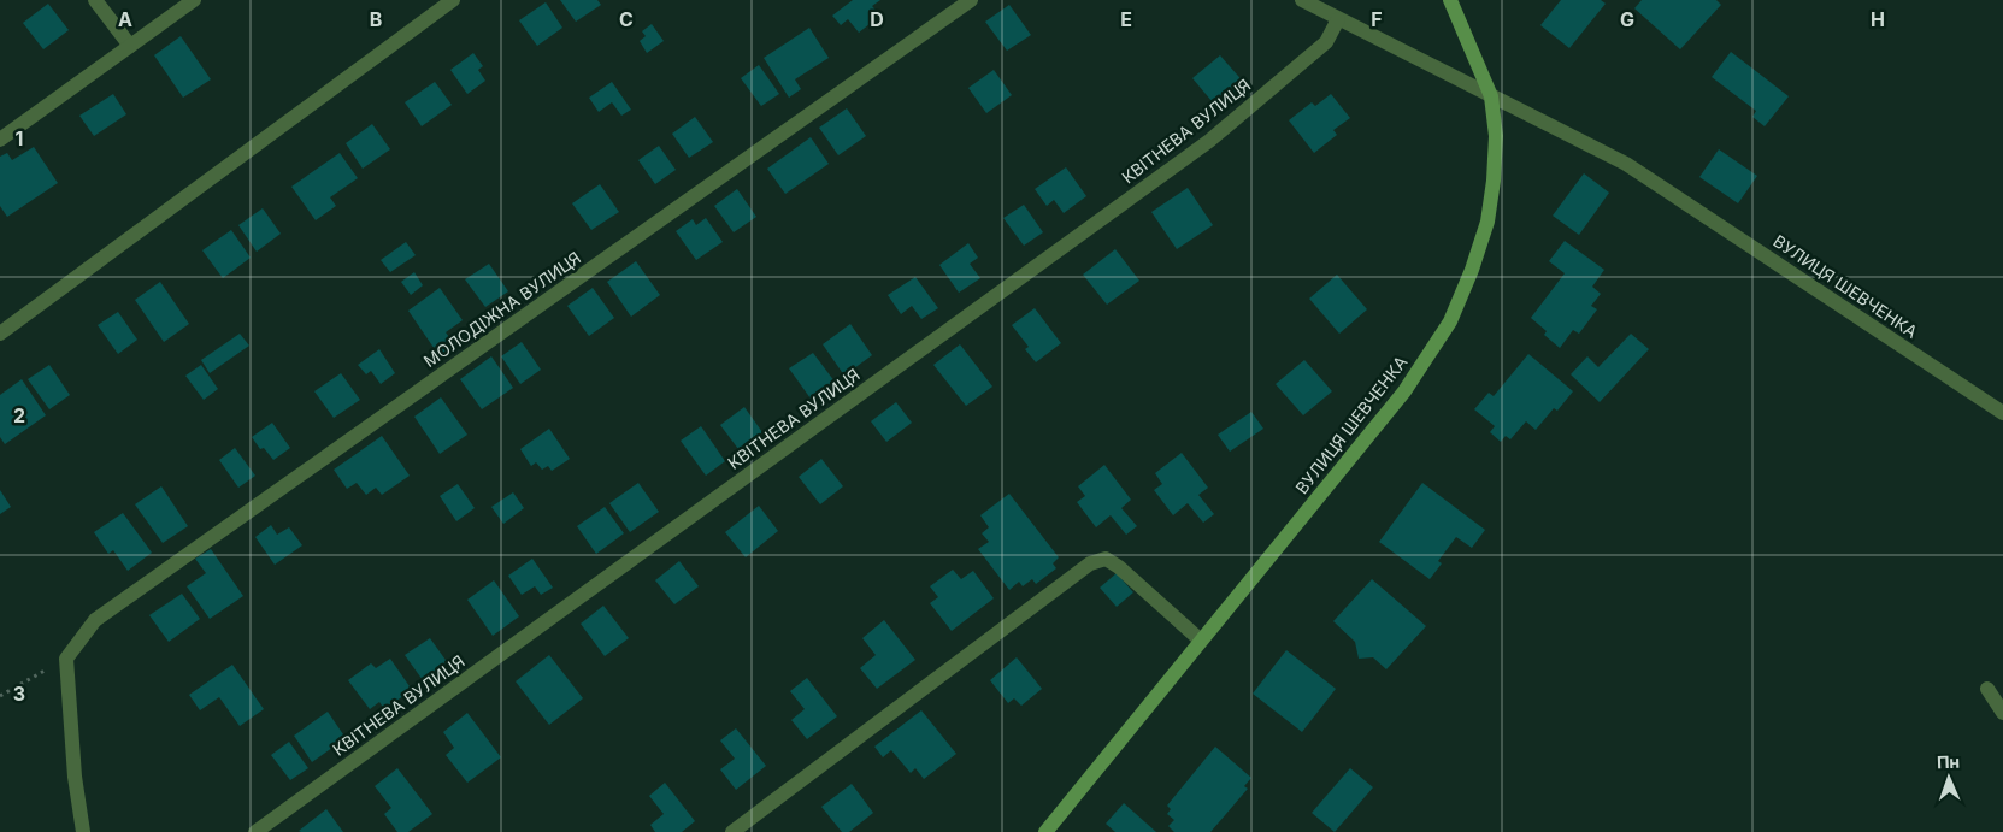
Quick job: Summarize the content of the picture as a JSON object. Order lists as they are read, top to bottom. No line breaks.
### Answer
{"streets":{"street":["КВІТНЕВА ВУЛИЦЯ","ВУЛИЦЯ ШЕВЧЕНКА","МОЛОДІЖНА ВУЛИЦЯ"]},"north":"top","grid":{"columns":["A","B","C","D","E","F","G","H"],"rows":["1","2","3"]}}
